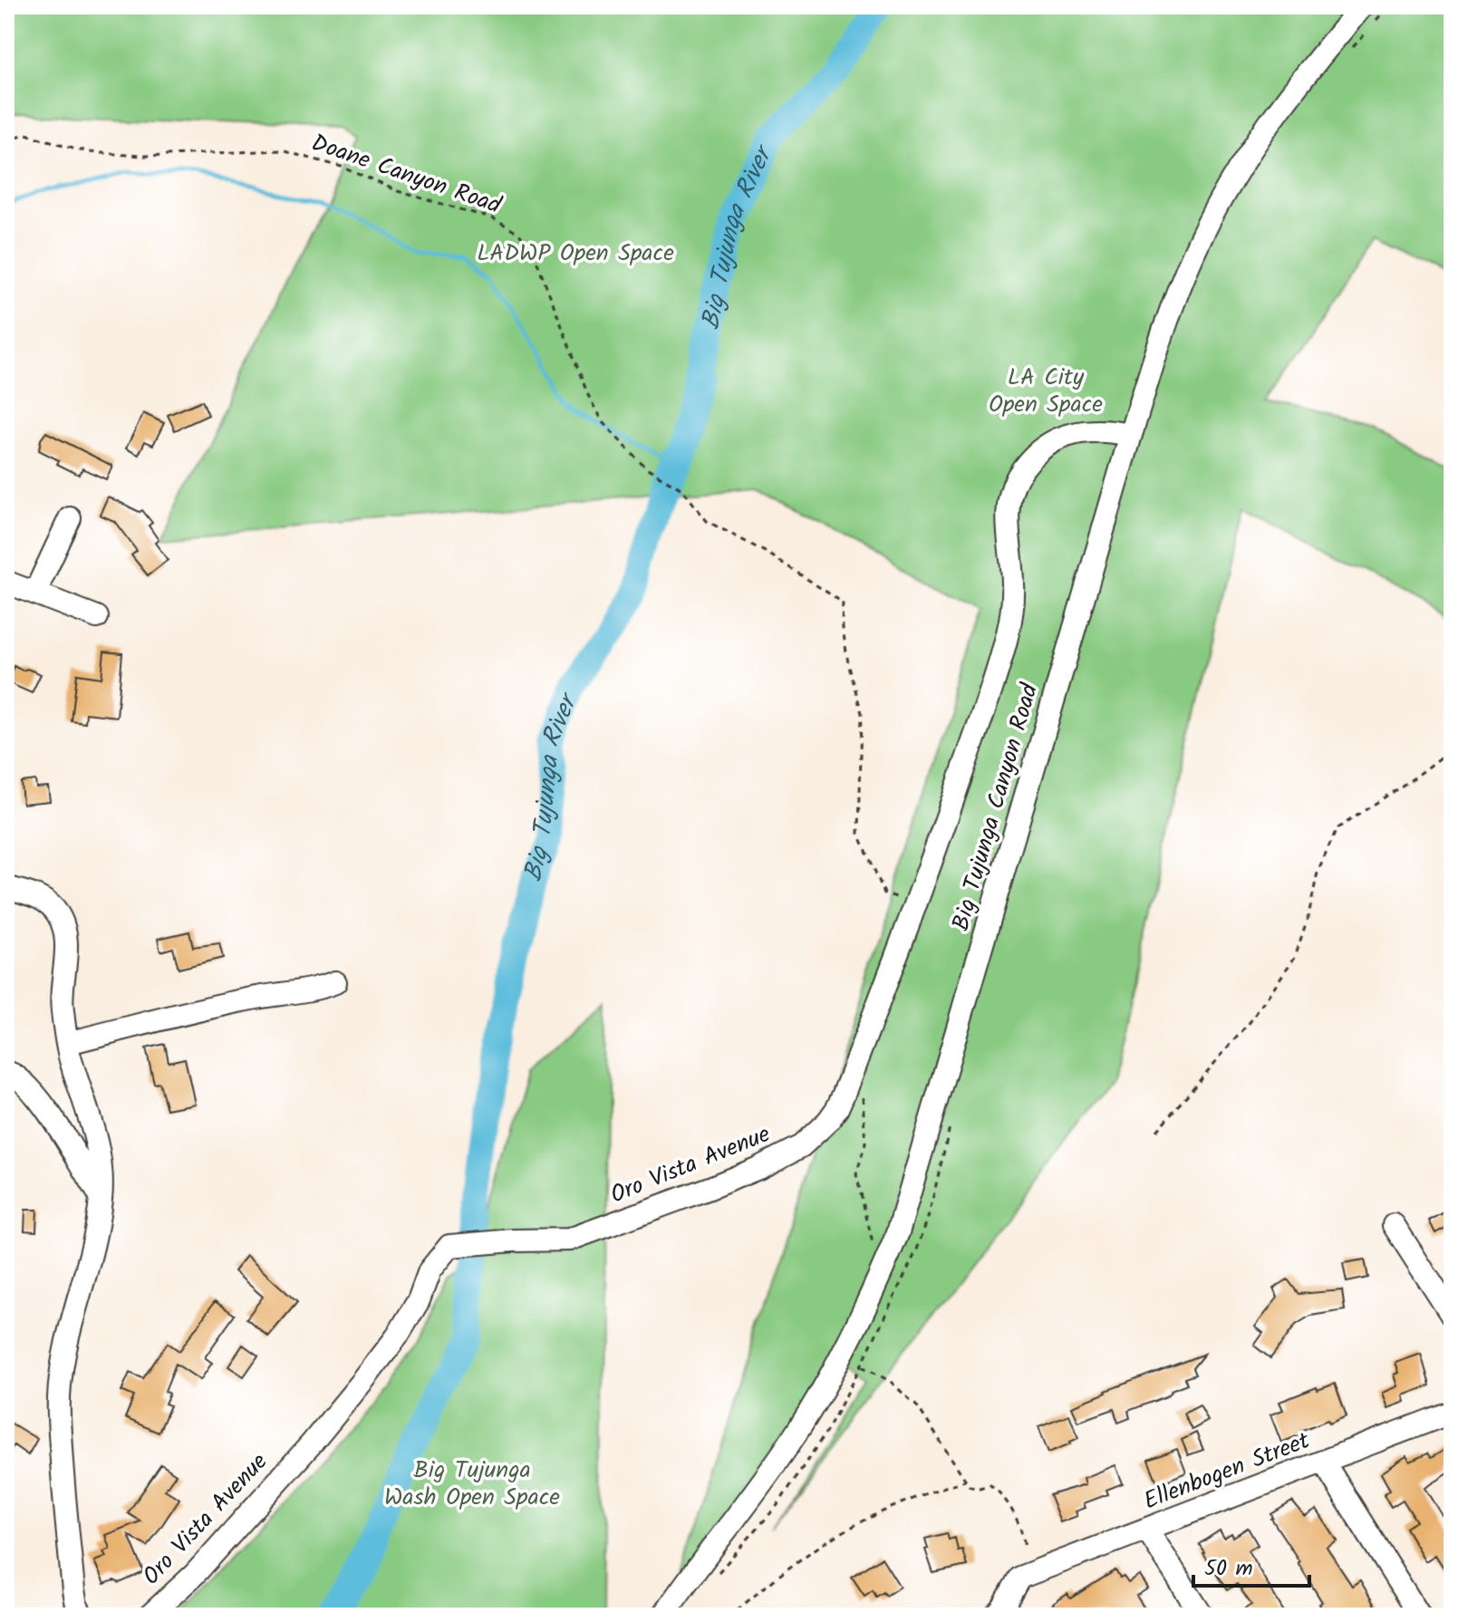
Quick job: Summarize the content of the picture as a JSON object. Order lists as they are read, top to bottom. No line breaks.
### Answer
{"streets":{"street":["Big Tujunga Canyon Road","Oro Vista Avenue","Ellenbogen Street"],"path":["Doane Canyon Road"]},"crossings":[["Doane Canyon Road","Oro Vista Avenue"],["Big Tujunga Canyon Road","Oro Vista Avenue"]],"water":["Big Tujunga River"],"parks":["LADWP Open Space","LA City Open Space","Big Tujunga Wash Open Space"],"scale_bar":"50 m"}
